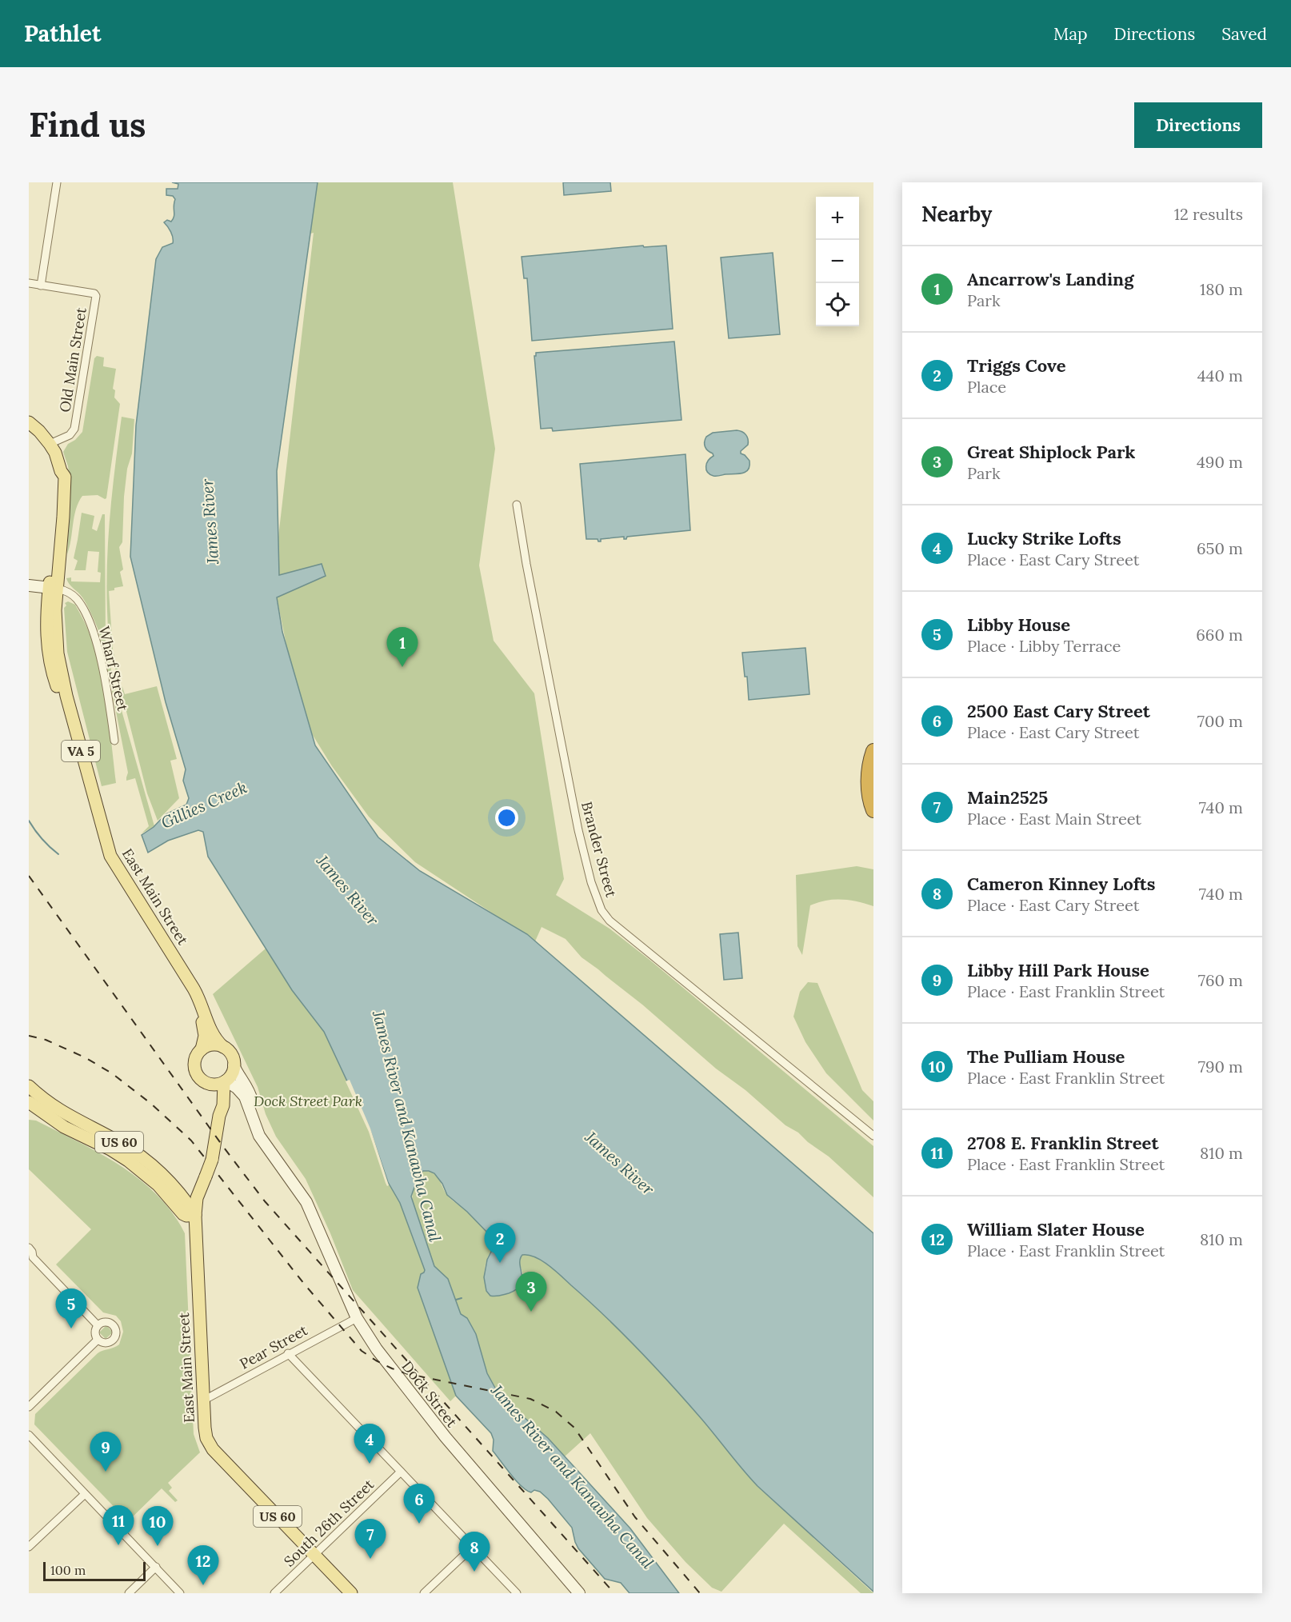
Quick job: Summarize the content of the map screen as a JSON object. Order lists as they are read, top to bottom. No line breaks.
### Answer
{"streets":{"main road":["VA 5","East Main Street","US 60","Dock Street"],"street":["Old Main Street","Wharf Street","Brander Street","Pear Street","South 26th Street"]},"crossings":[["Old Main Street","East Main Street"],["Wharf Street","East Main Street"],["VA 5","East Main Street"],["VA 5","Dock Street"],["East Main Street","US 60"],["East Main Street","Pear Street"],["East Main Street","Dock Street"],["East Main Street","South 26th Street"],["Pear Street","Dock Street"]],"water":["James River","Gillies Creek","James River and Kanawha Canal"],"parks":["Dock Street Park"],"scale_bar":"100 m","page":{"header":"Pathlet","nav":["Map","Directions","Saved"],"buttons":"Directions","title":"Find us","heading":["Nearby","12 results"],"map_buttons":["+","−"],"list":[{"mark":"1","name":"Ancarrow's Landing","note":"Park","value":"180 m"},{"mark":"2","name":"Triggs Cove","note":"Place","value":"440 m"},{"mark":"3","name":"Great Shiplock Park","note":"Park","value":"490 m"},{"mark":"4","name":"Lucky Strike Lofts","note":"Place · East Cary Street","value":"650 m"},{"mark":"5","name":"Libby House","note":"Place · Libby Terrace","value":"660 m"},{"mark":"6","name":"2500 East Cary Street","note":"Place · East Cary Street","value":"700 m"},{"mark":"7","name":"Main2525","note":"Place · East Main Street","value":"740 m"},{"mark":"8","name":"Cameron Kinney Lofts","note":"Place · East Cary Street","value":"740 m"},{"mark":"9","name":"Libby Hill Park House","note":"Place · East Franklin Street","value":"760 m"},{"mark":"10","name":"The Pulliam House","note":"Place · East Franklin Street","value":"790 m"},{"mark":"11","name":"2708 E. Franklin Street","note":"Place · East Franklin Street","value":"810 m"},{"mark":"12","name":"William Slater House","note":"Place · East Franklin Street","value":"810 m"}],"pins":["1","2","3","5","4","9","6","11","10","7","8","12"],"scale":"100 m"}}
